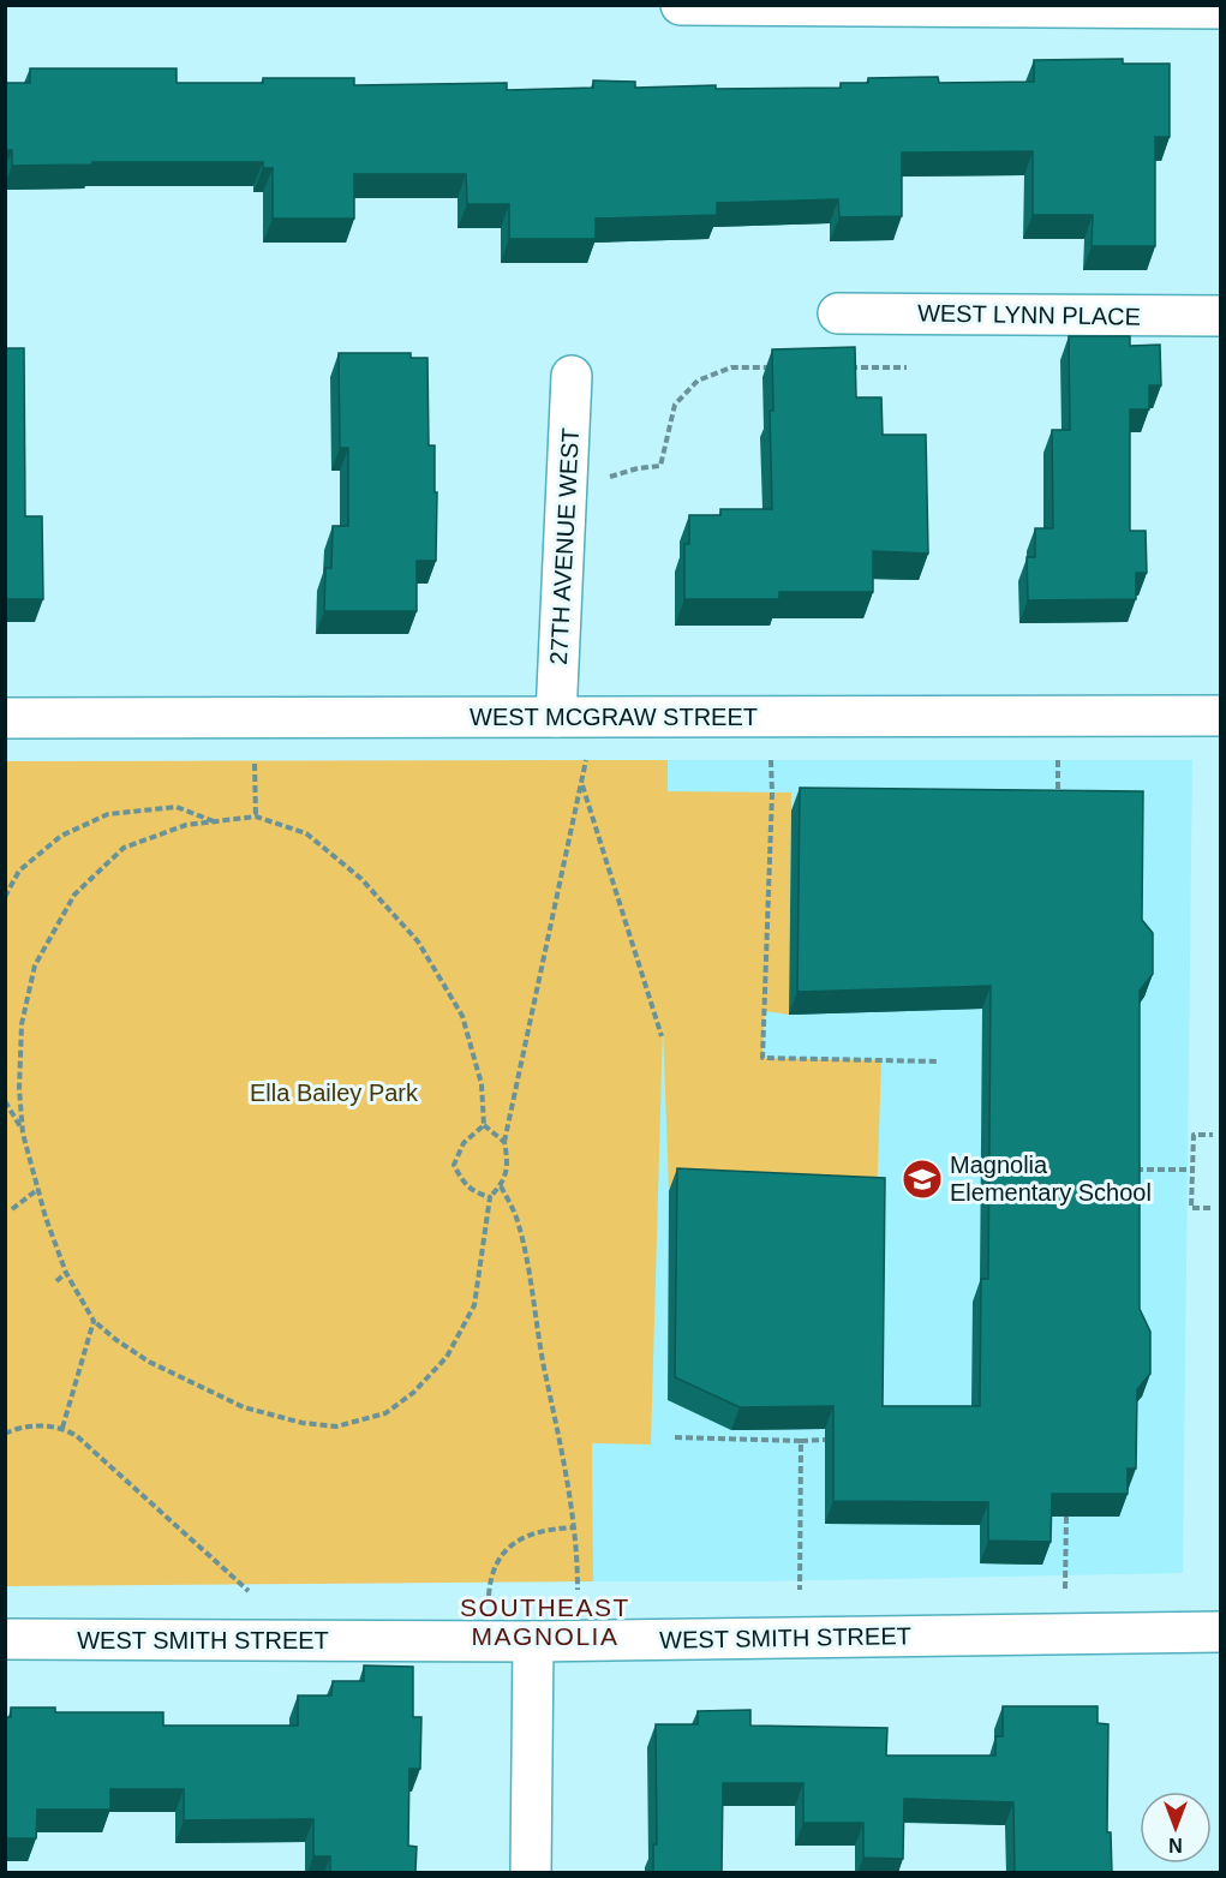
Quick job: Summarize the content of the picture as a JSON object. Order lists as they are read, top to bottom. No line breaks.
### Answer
{"streets":{"street":["WEST LYNN PLACE","27TH AVENUE WEST","WEST MCGRAW STREET","WEST SMITH STREET"]},"crossings":[["27TH AVENUE WEST","WEST MCGRAW STREET"]],"districts":["SOUTHEAST MAGNOLIA"],"parks":["Ella Bailey Park"],"places":{"school or university":["Magnolia Elementary School"]},"north":"bottom"}
